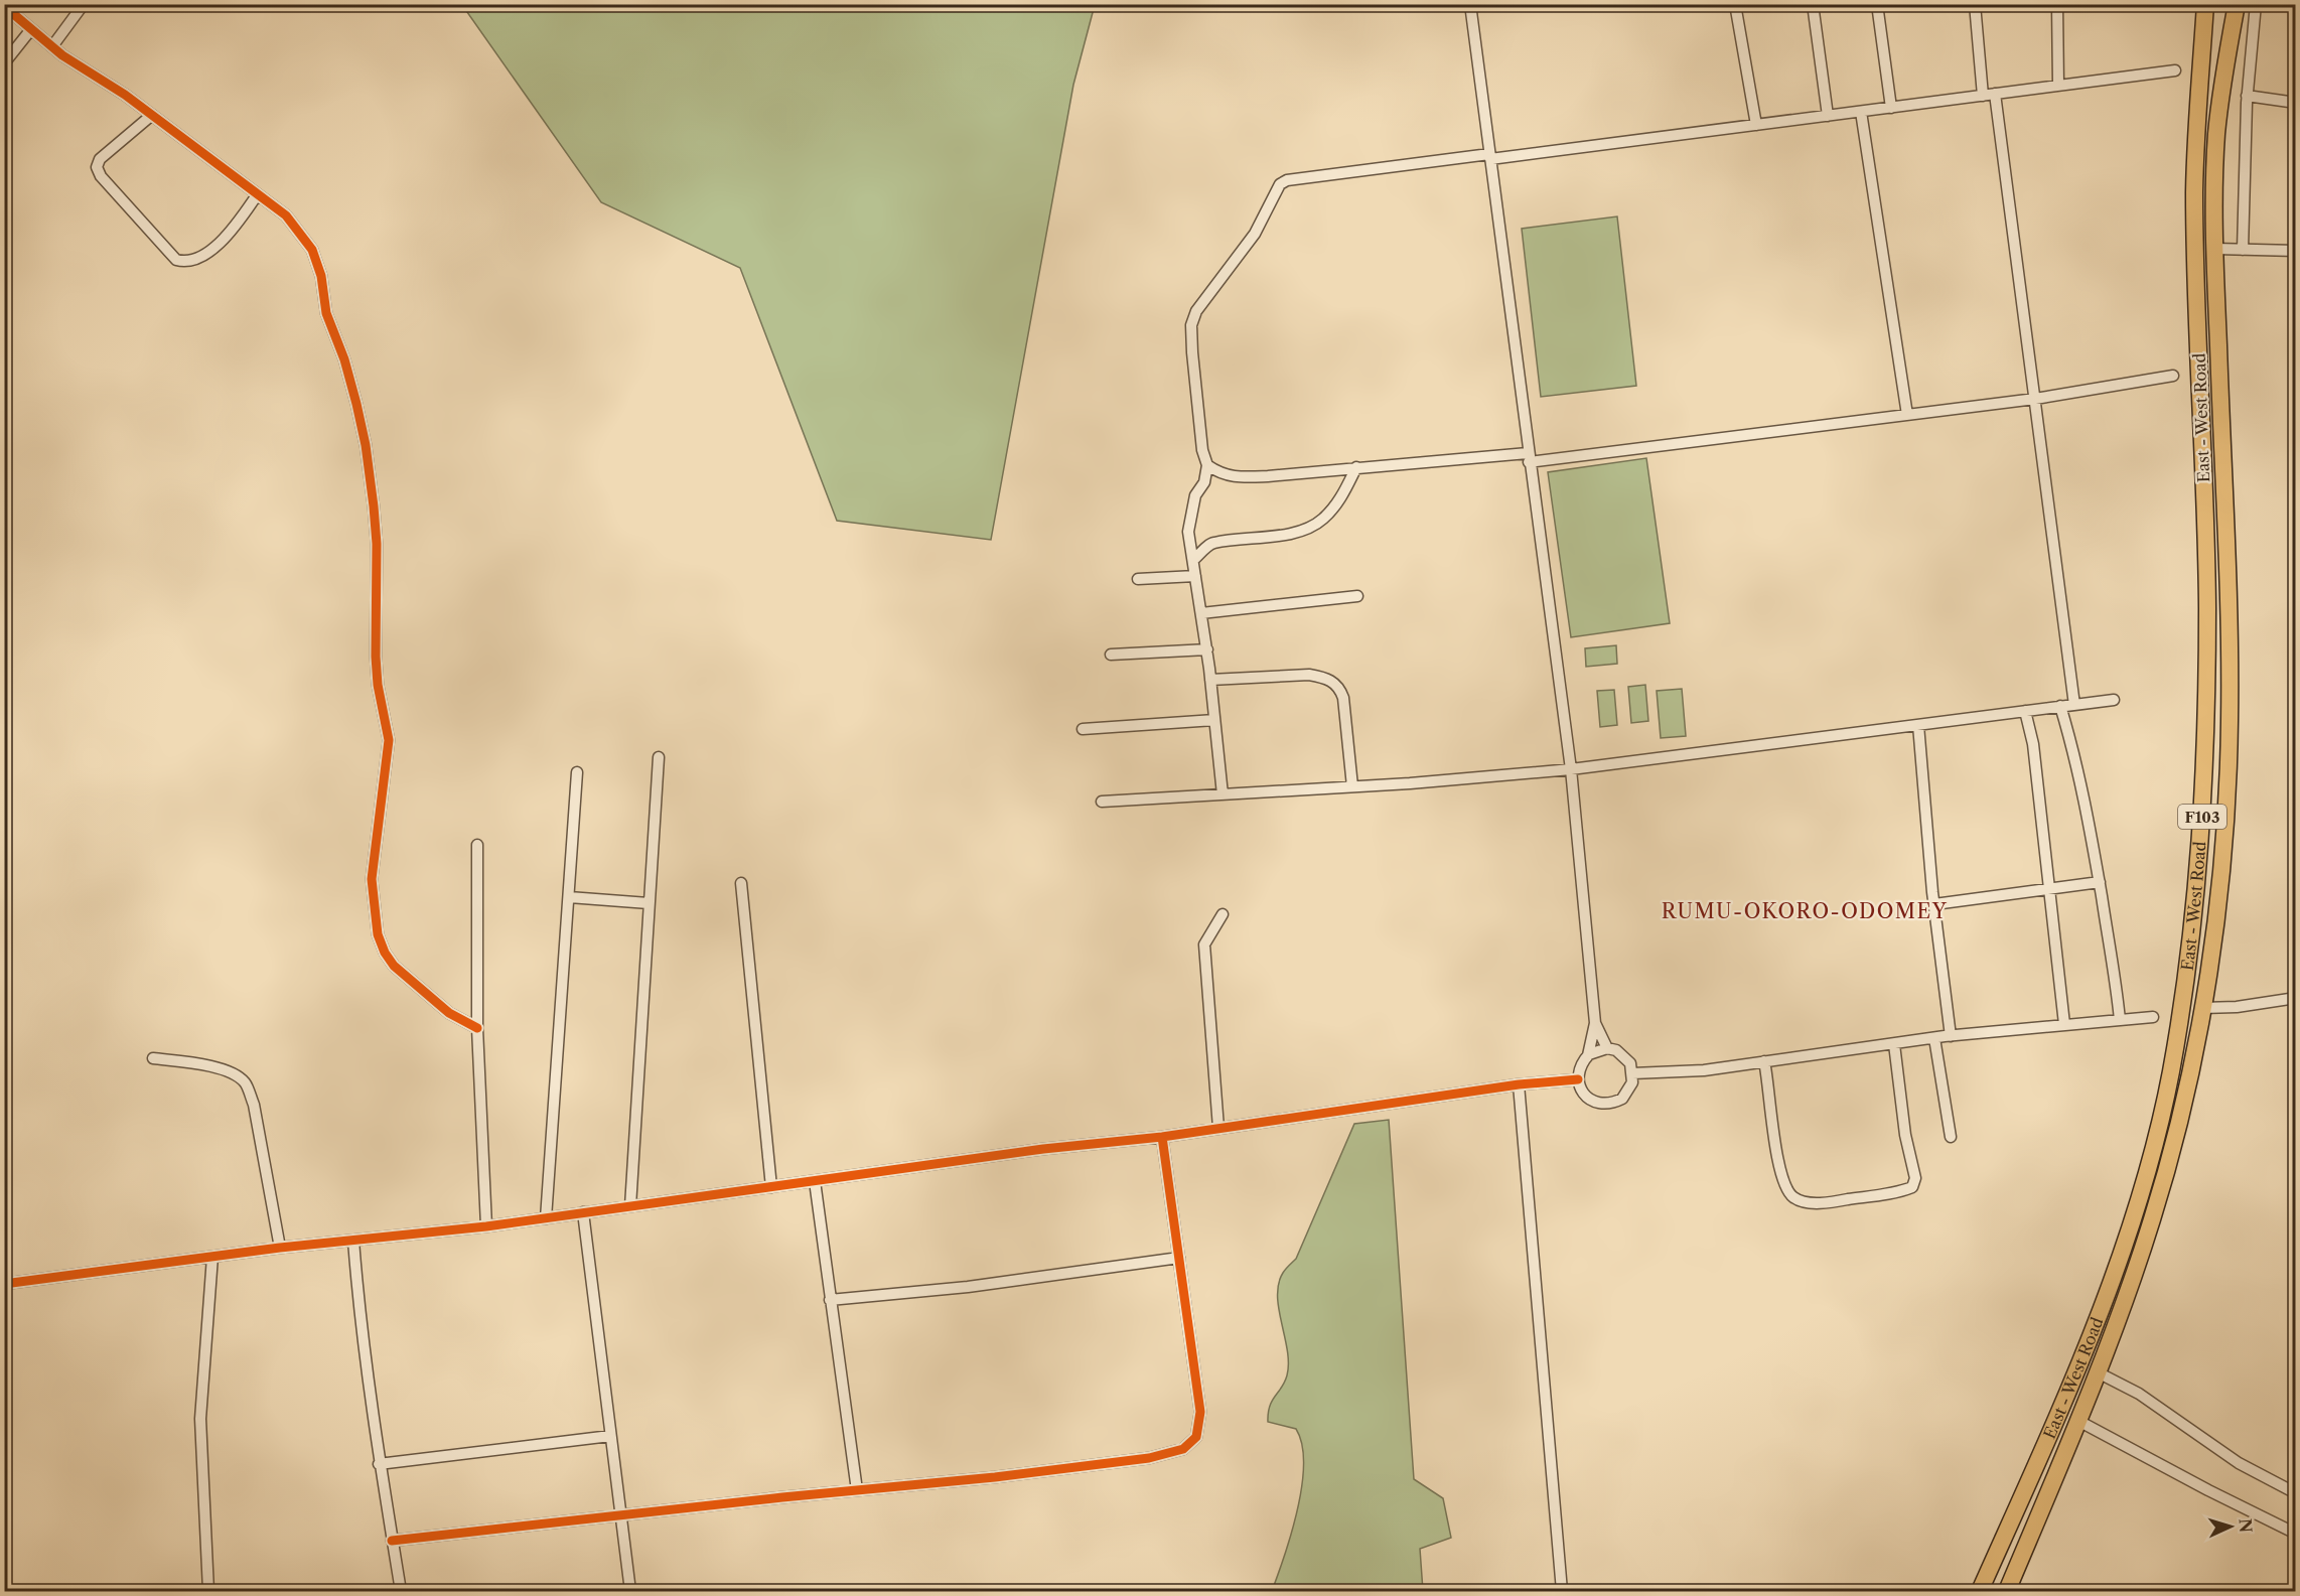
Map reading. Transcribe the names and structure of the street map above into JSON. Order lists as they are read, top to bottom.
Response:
{
  "streets": {
    "main road": ["East - West Road", "F103"]
  },
  "districts": ["RUMU-OKORO-ODOMEY"],
  "north": "right"
}
